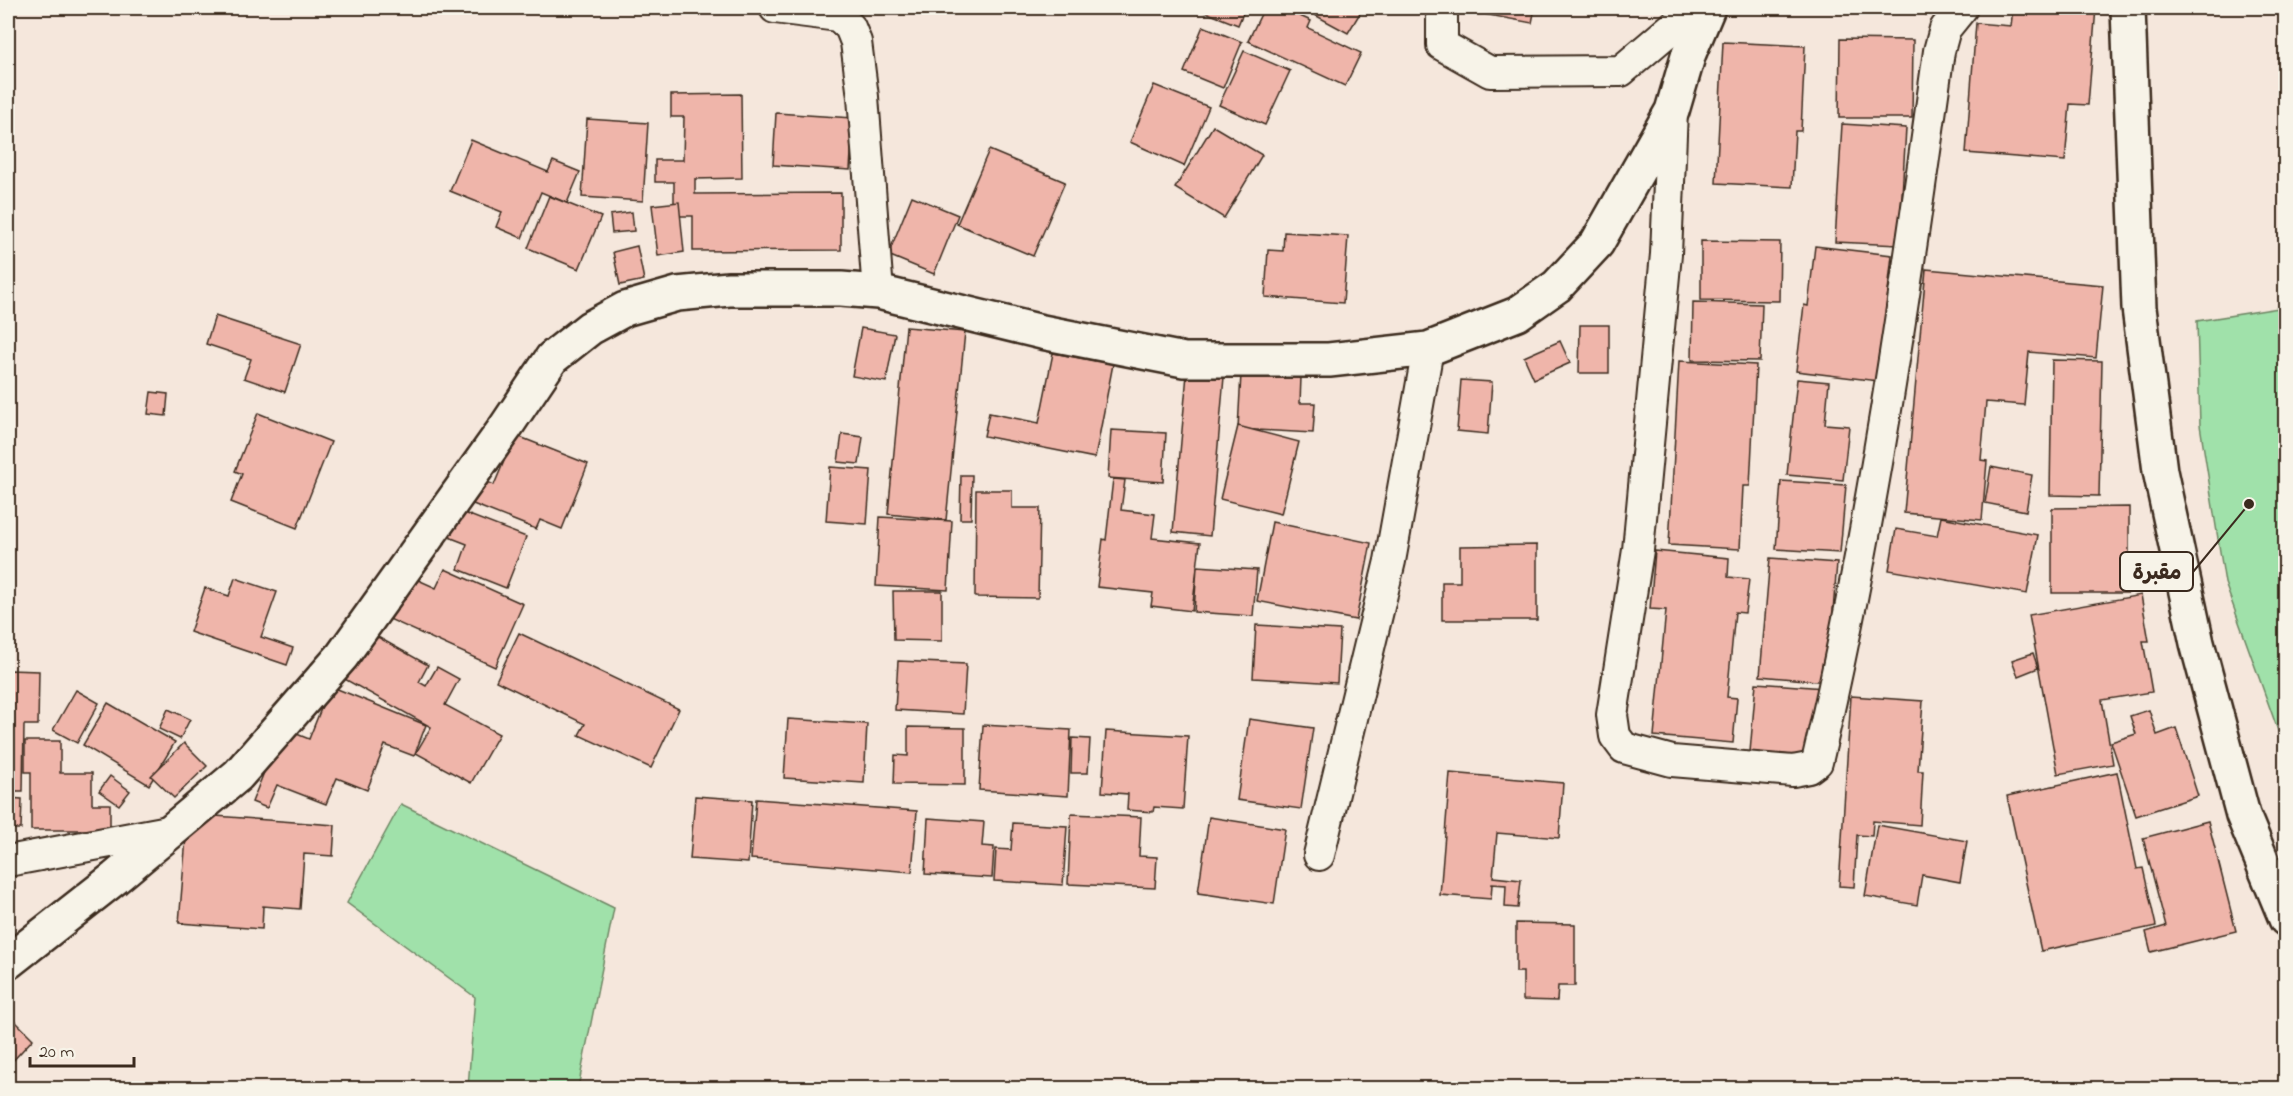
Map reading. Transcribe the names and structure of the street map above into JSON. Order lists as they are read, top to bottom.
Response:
{
  "places": ["مقبرة"],
  "scale_bar": "20 m"
}
